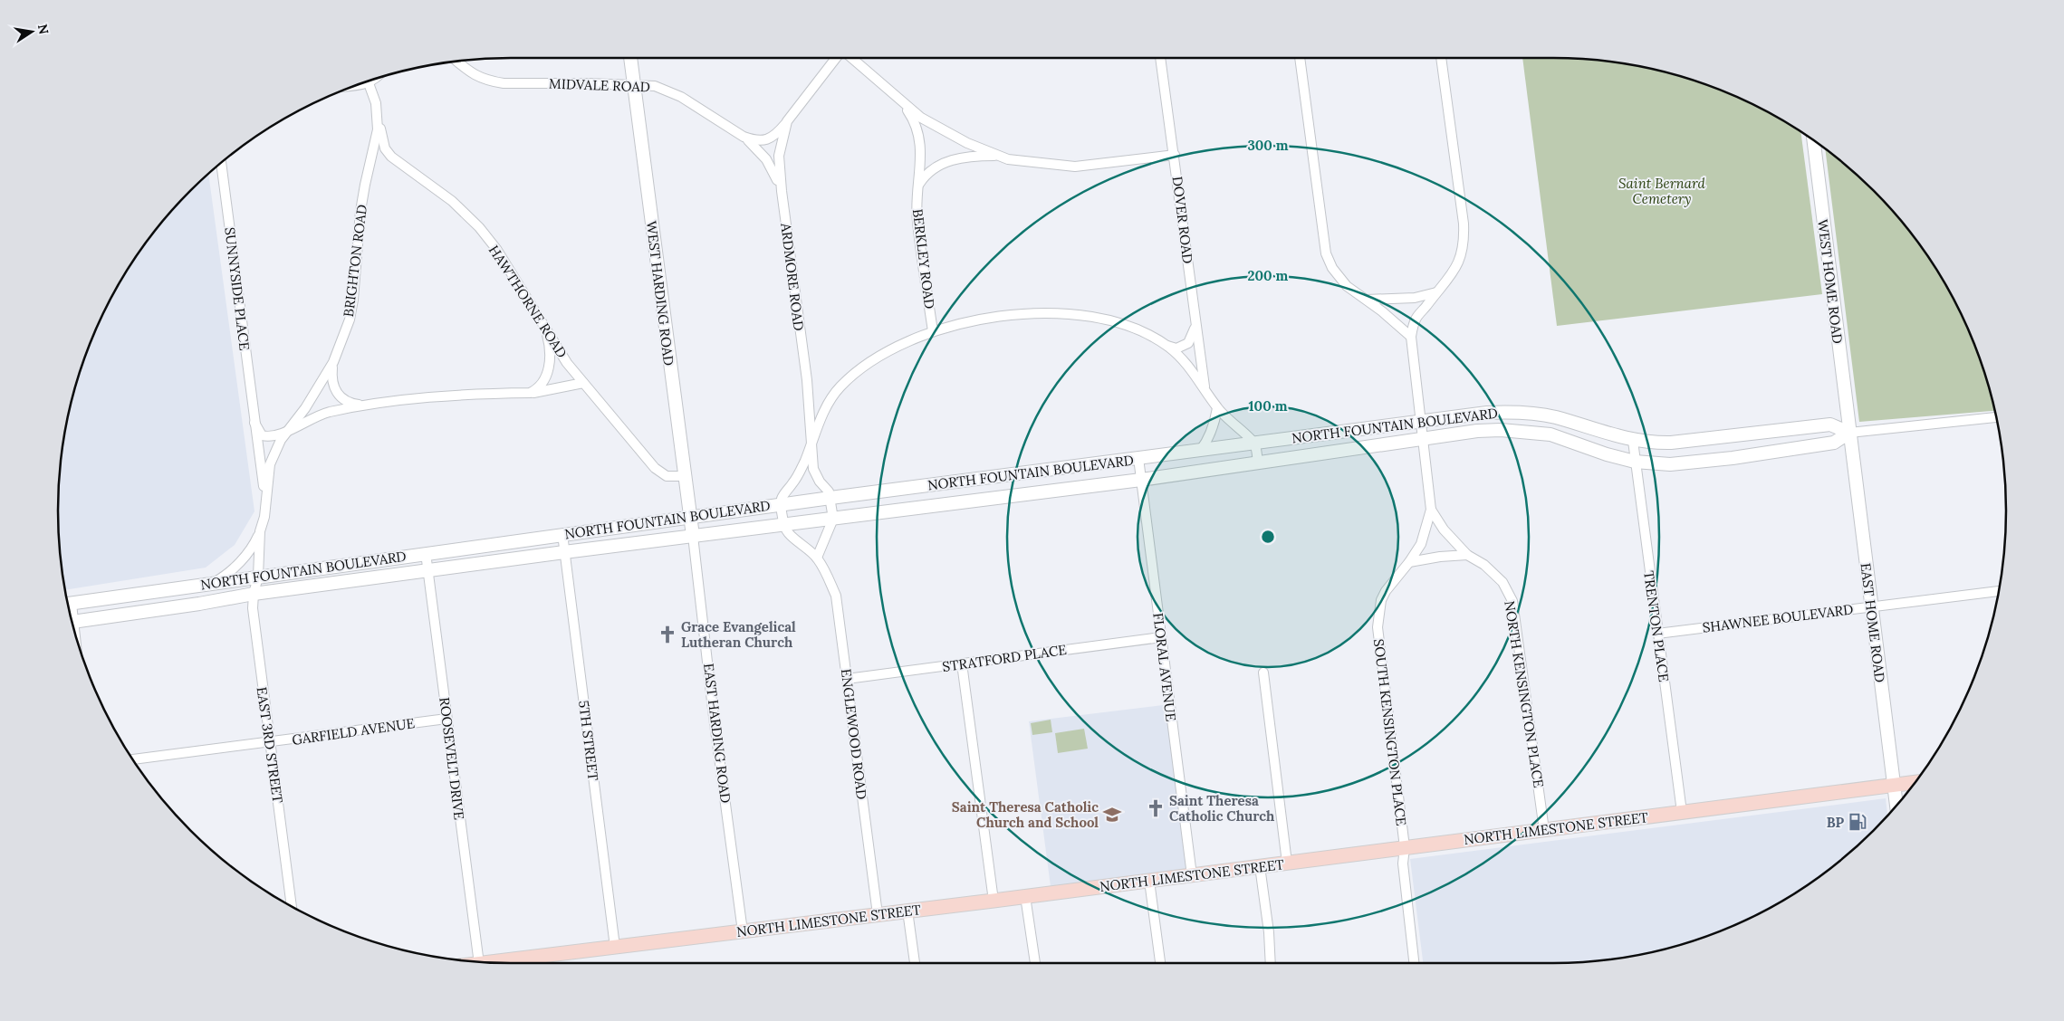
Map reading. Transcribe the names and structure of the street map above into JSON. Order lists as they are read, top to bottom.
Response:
{
  "streets": {
    "main road": ["NORTH LIMESTONE STREET"],
    "street": [
      "MIDVALE ROAD",
      "DOVER ROAD",
      "BERKLEY ROAD",
      "BRIGHTON ROAD",
      "ARDMORE ROAD",
      "WEST HOME ROAD",
      "SUNNYSIDE PLACE",
      "WEST HARDING ROAD",
      "HAWTHORNE ROAD",
      "NORTH FOUNTAIN BOULEVARD",
      "SHAWNEE BOULEVARD",
      "EAST HOME ROAD",
      "TRENTON PLACE",
      "STRATFORD PLACE",
      "FLORAL AVENUE",
      "NORTH KENSINGTON PLACE",
      "GARFIELD AVENUE",
      "SOUTH KENSINGTON PLACE",
      "EAST HARDING ROAD",
      "ENGLEWOOD ROAD",
      "5TH STREET",
      "EAST 3RD STREET",
      "ROOSEVELT DRIVE"
    ]
  },
  "crossings": [
    ["MIDVALE ROAD", "ARDMORE ROAD"],
    ["MIDVALE ROAD", "WEST HARDING ROAD"],
    ["BRIGHTON ROAD", "SUNNYSIDE PLACE"],
    ["BRIGHTON ROAD", "HAWTHORNE ROAD"],
    ["BRIGHTON ROAD", "NORTH FOUNTAIN BOULEVARD"],
    ["BRIGHTON ROAD", "EAST 3RD STREET"],
    ["ARDMORE ROAD", "NORTH FOUNTAIN BOULEVARD"],
    ["WEST HOME ROAD", "NORTH FOUNTAIN BOULEVARD"],
    ["WEST HOME ROAD", "EAST HOME ROAD"],
    ["WEST HARDING ROAD", "HAWTHORNE ROAD"],
    ["WEST HARDING ROAD", "NORTH FOUNTAIN BOULEVARD"],
    ["WEST HARDING ROAD", "EAST HARDING ROAD"],
    ["NORTH FOUNTAIN BOULEVARD", "EAST HOME ROAD"],
    ["NORTH FOUNTAIN BOULEVARD", "TRENTON PLACE"],
    ["NORTH FOUNTAIN BOULEVARD", "FLORAL AVENUE"],
    ["NORTH FOUNTAIN BOULEVARD", "EAST HARDING ROAD"],
    ["NORTH FOUNTAIN BOULEVARD", "ENGLEWOOD ROAD"],
    ["NORTH FOUNTAIN BOULEVARD", "5TH STREET"],
    ["NORTH FOUNTAIN BOULEVARD", "EAST 3RD STREET"],
    ["NORTH FOUNTAIN BOULEVARD", "ROOSEVELT DRIVE"],
    ["SHAWNEE BOULEVARD", "EAST HOME ROAD"],
    ["SHAWNEE BOULEVARD", "TRENTON PLACE"],
    ["EAST HOME ROAD", "NORTH LIMESTONE STREET"],
    ["TRENTON PLACE", "NORTH LIMESTONE STREET"],
    ["STRATFORD PLACE", "FLORAL AVENUE"],
    ["STRATFORD PLACE", "ENGLEWOOD ROAD"],
    ["FLORAL AVENUE", "NORTH LIMESTONE STREET"],
    ["NORTH KENSINGTON PLACE", "SOUTH KENSINGTON PLACE"],
    ["NORTH KENSINGTON PLACE", "NORTH LIMESTONE STREET"],
    ["GARFIELD AVENUE", "EAST 3RD STREET"],
    ["GARFIELD AVENUE", "ROOSEVELT DRIVE"],
    ["SOUTH KENSINGTON PLACE", "NORTH LIMESTONE STREET"],
    ["EAST HARDING ROAD", "NORTH LIMESTONE STREET"],
    ["ENGLEWOOD ROAD", "NORTH LIMESTONE STREET"],
    ["5TH STREET", "NORTH LIMESTONE STREET"]
  ],
  "parks": ["Saint Bernard Cemetery"],
  "places": {
    "church": ["Grace Evangelical Lutheran Church", "Saint Theresa Catholic Church"],
    "school or university": ["Saint Theresa Catholic Church and School"],
    "fuel station": ["BP"]
  },
  "north": "right",
  "rings": ["300 m", "200 m", "100 m"]
}
